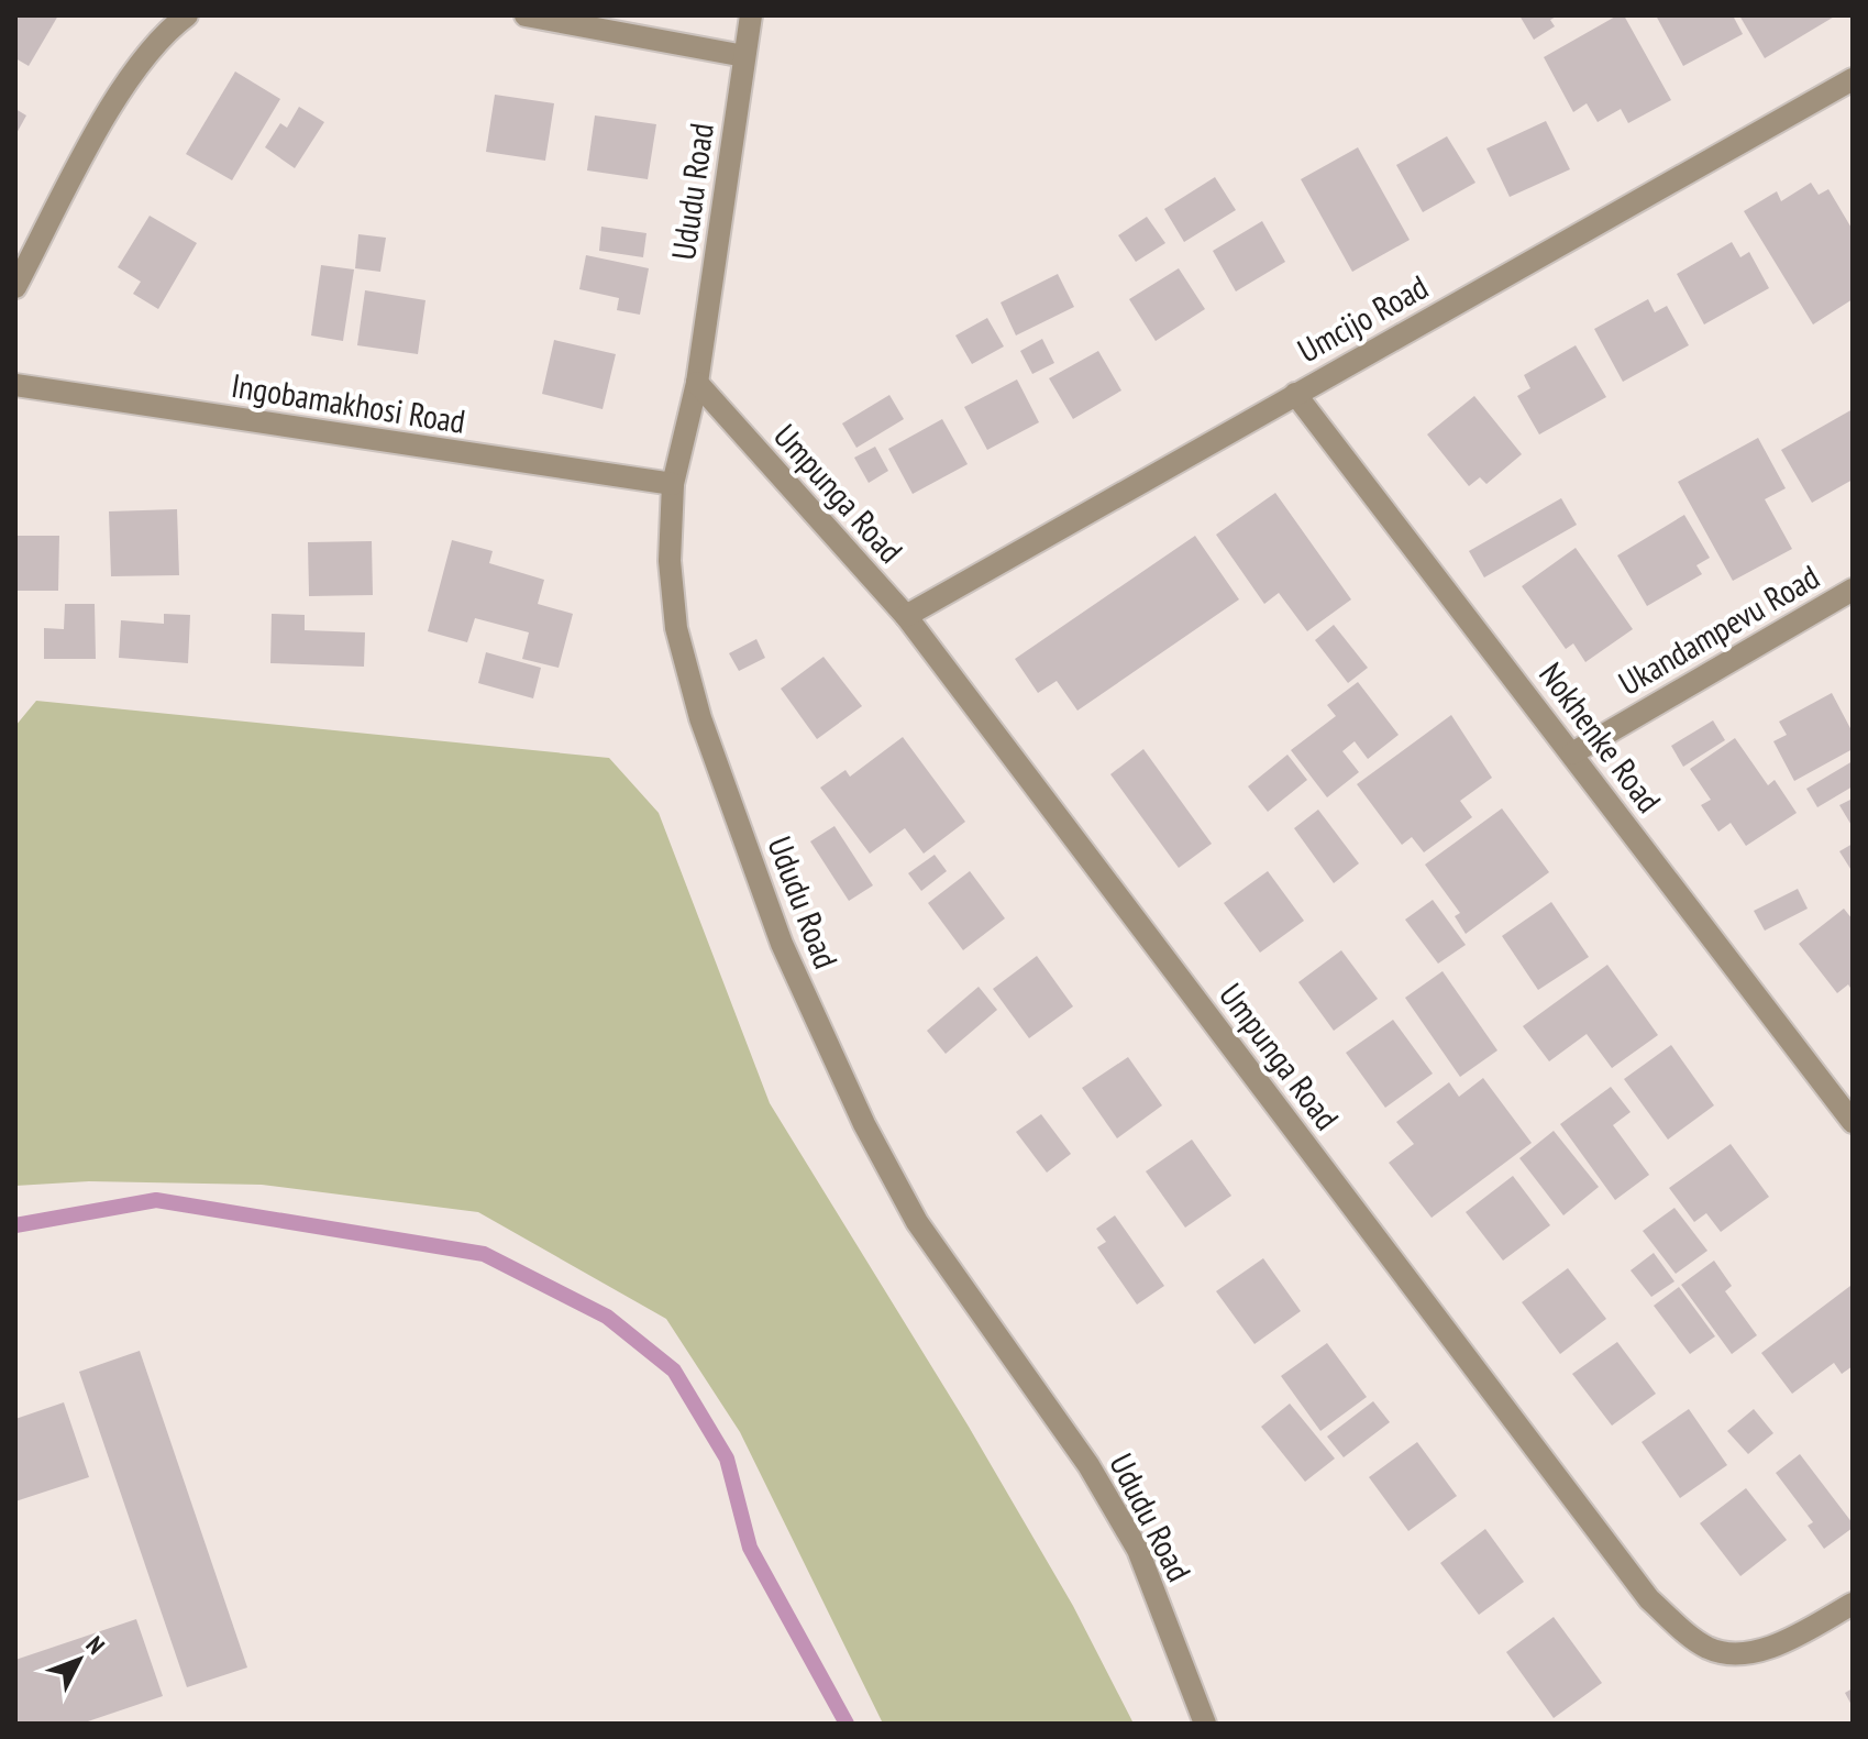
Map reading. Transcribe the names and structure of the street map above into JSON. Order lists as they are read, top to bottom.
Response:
{
  "streets": {
    "street": [
      "Ududu Road",
      "Umcijo Road",
      "Ingobamakhosi Road",
      "Umpunga Road",
      "Ukandampevu Road",
      "Nokhenke Road"
    ]
  },
  "crossings": [
    ["Ududu Road", "Ingobamakhosi Road"],
    ["Ududu Road", "Umpunga Road"],
    ["Umcijo Road", "Umpunga Road"],
    ["Umcijo Road", "Nokhenke Road"],
    ["Ukandampevu Road", "Nokhenke Road"]
  ],
  "north": "top right"
}
